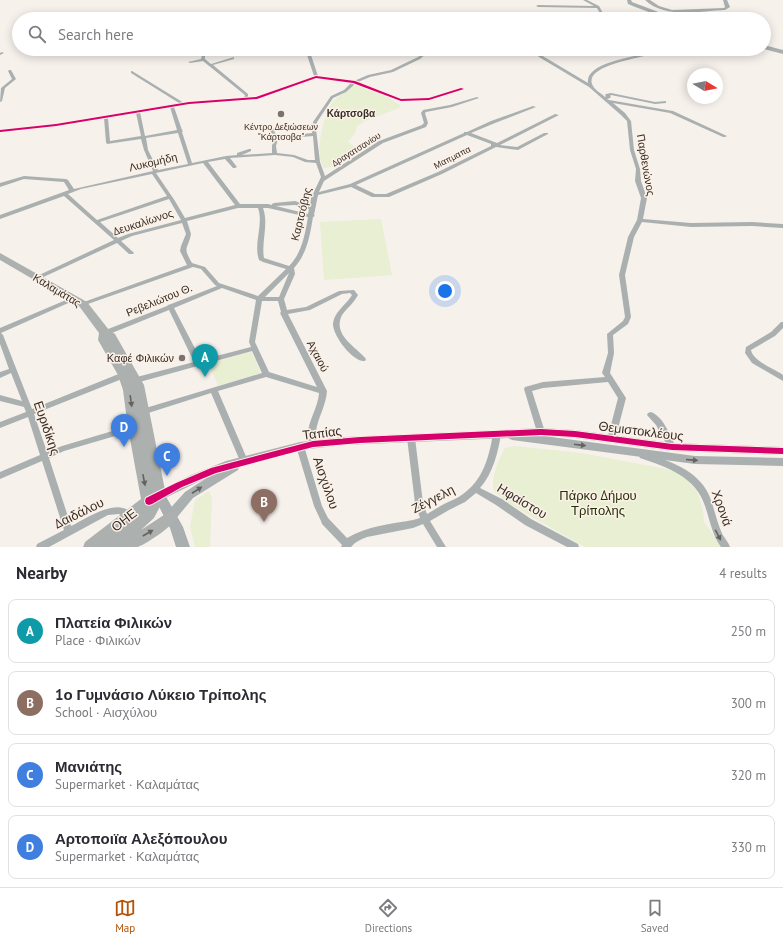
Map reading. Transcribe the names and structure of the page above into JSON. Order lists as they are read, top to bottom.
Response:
{
  "streets": {
    "main road": ["Καλαμάτας", "ΟΗΕ"],
    "street": [
      "Δραγατσανίου",
      "Μαπμαπα",
      "Λυκομήδη",
      "Παρθενώνος",
      "Καρτσόβης",
      "Δευκαλίωνος",
      "Ρεβελιώτου Θ.",
      "Αχαιού",
      "Ευριδίκης",
      "Θεμιστοκλέους",
      "Ταπίας",
      "Αισχύλου",
      "Ζέγγελη",
      "Ηφαίστου",
      "Χρονά",
      "Δαιδάλου"
    ]
  },
  "crossings": [
    ["Δραγατσανίου", "Καρτσόβης"],
    ["Δευκαλίωνος", "Καλαμάτας"],
    ["Καλαμάτας", "Ρεβελιώτου Θ."],
    ["Καλαμάτας", "Ταπίας"],
    ["Καλαμάτας", "ΟΗΕ"],
    ["Ευριδίκης", "Δαιδάλου"],
    ["Θεμιστοκλέους", "Ταπίας"],
    ["Θεμιστοκλέους", "Ζέγγελη"],
    ["Θεμιστοκλέους", "Χρονά"],
    ["Ταπίας", "Αισχύλου"],
    ["Ταπίας", "Ζέγγελη"],
    ["Ταπίας", "ΟΗΕ"],
    ["Αισχύλου", "Ζέγγελη"],
    ["Ζέγγελη", "Ηφαίστου"],
    ["Δαιδάλου", "ΟΗΕ"]
  ],
  "one_way": ["Χρονά"],
  "districts": ["Κάρτσοβα"],
  "parks": ["Πάρκο Δήμου Τρίπολης"],
  "places": ["Κέντρο Δεξιώσεων \"Κάρτσοβα\"", "Καφέ Φιλικών"],
  "north": "right",
  "page": {
    "search": "Search here",
    "pins": [
      "A",
      "D",
      "C",
      "B"
    ],
    "heading": ["Nearby", "4 results"],
    "list": [
      {
        "mark": "A",
        "name": "Πλατεία Φιλικών",
        "note": "Place · Φιλικών",
        "value": "250 m"
      },
      {
        "mark": "B",
        "name": "1ο Γυμνάσιο Λύκειο Τρίπολης",
        "note": "School · Αισχύλου",
        "value": "300 m"
      },
      {
        "mark": "C",
        "name": "Μανιάτης",
        "note": "Supermarket · Καλαμάτας",
        "value": "320 m"
      },
      {
        "mark": "D",
        "name": "Αρτοποιϊα Αλεξόπουλου",
        "note": "Supermarket · Καλαμάτας",
        "value": "330 m"
      }
    ],
    "nav": ["Map", "Directions", "Saved"]
  }
}
